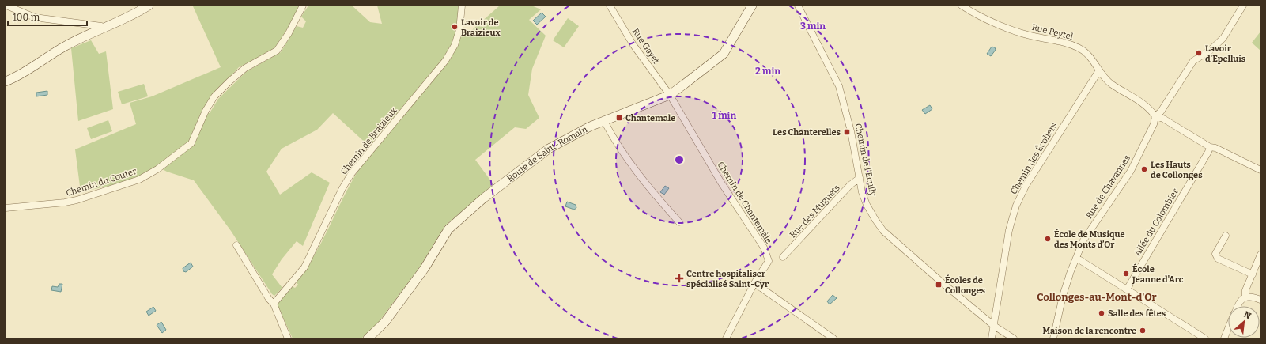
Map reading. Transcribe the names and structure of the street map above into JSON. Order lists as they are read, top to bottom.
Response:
{
  "streets": {
    "main road": ["Route de Saint-Romain"],
    "street": [
      "Rue Peytel",
      "Rue Gayet",
      "Chemin de Braizieux",
      "Chemin des Écoliers",
      "Chemin de l'Ecully",
      "Chemin du Couter",
      "Rue de Chavannes",
      "Chemin de Chantemâle",
      "Rue des Muguets",
      "Allée du Colombier"
    ]
  },
  "crossings": [
    ["Rue Peytel", "Chemin des Écoliers"],
    ["Rue Peytel", "Rue de Chavannes"],
    ["Rue Gayet", "Route de Saint-Romain"],
    ["Rue Gayet", "Chemin de Chantemâle"],
    ["Route de Saint-Romain", "Chemin de Chantemâle"],
    ["Chemin des Écoliers", "Chemin de l'Ecully"],
    ["Chemin de l'Ecully", "Rue des Muguets"]
  ],
  "districts": ["Collonges-au-Mont-d'Or"],
  "places": {
    "other": [
      "Lavoir de Braizieux",
      "Lavoir d'Epelluis",
      "Les Hauts de Collonges",
      "École de Musique des Monts d’Or",
      "École Jeanne d'Arc",
      "Salle des fêtes",
      "Maison de la rencontre"
    ],
    "transit": ["Chantemale", "Les Chanterelles", "Écoles de Collonges"],
    "health": ["Centre hospitaliser spécialisé Saint-Cyr"]
  },
  "scale_bar": "100 m",
  "north": "top right",
  "rings": ["3 min", "2 min", "1 min"]
}
